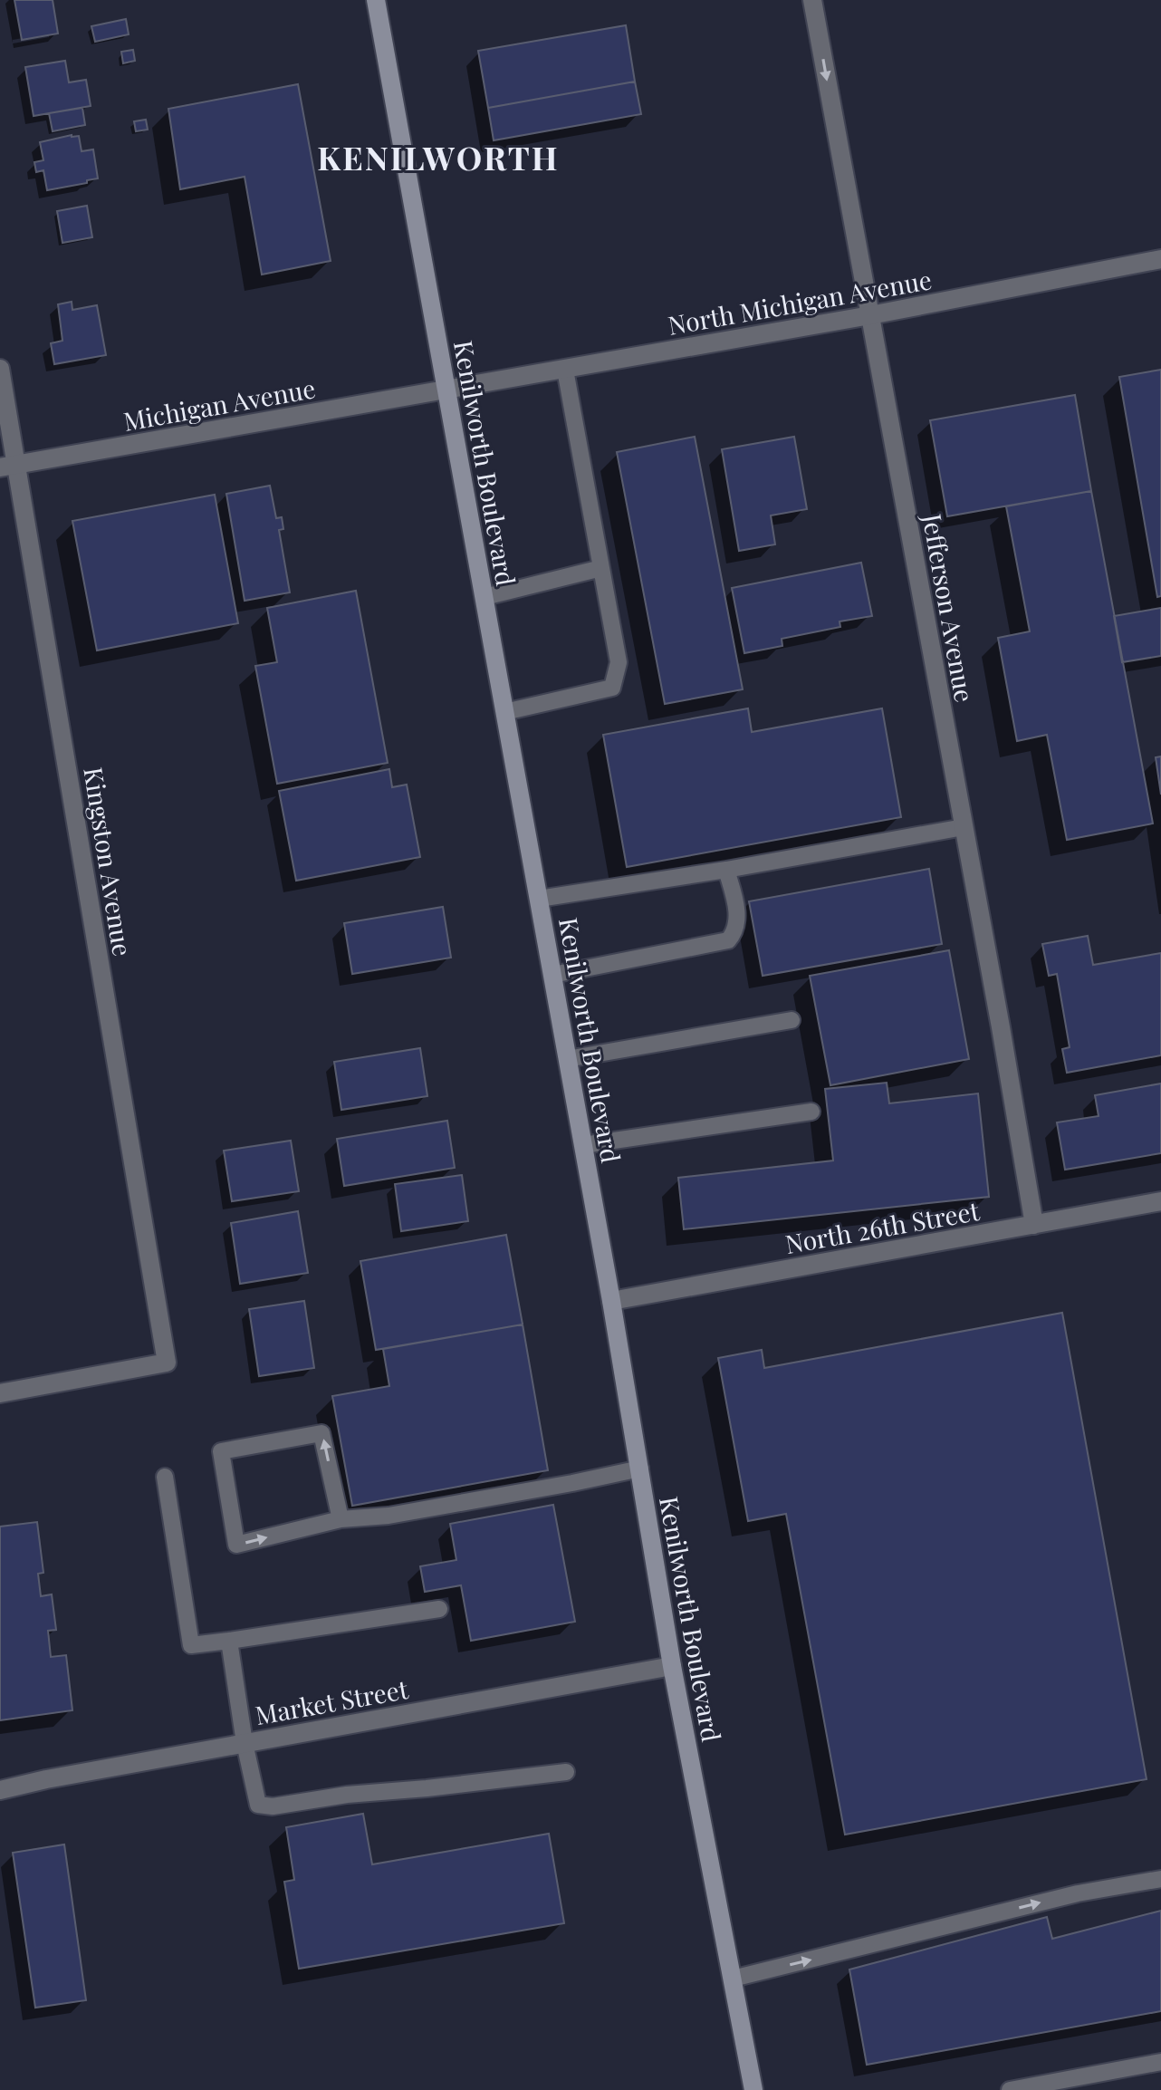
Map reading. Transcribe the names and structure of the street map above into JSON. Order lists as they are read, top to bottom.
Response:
{
  "streets": {
    "main road": ["Kenilworth Boulevard"],
    "street": [
      "North Michigan Avenue",
      "Michigan Avenue",
      "Jefferson Avenue",
      "Kingston Avenue",
      "North 26th Street",
      "Market Street"
    ]
  },
  "crossings": [
    ["North Michigan Avenue", "Michigan Avenue"],
    ["North Michigan Avenue", "Kenilworth Boulevard"],
    ["North Michigan Avenue", "Jefferson Avenue"],
    ["Michigan Avenue", "Kenilworth Boulevard"],
    ["Michigan Avenue", "Kingston Avenue"],
    ["Kenilworth Boulevard", "North 26th Street"],
    ["Kenilworth Boulevard", "Market Street"],
    ["Jefferson Avenue", "North 26th Street"]
  ],
  "districts": ["KENILWORTH"]
}
